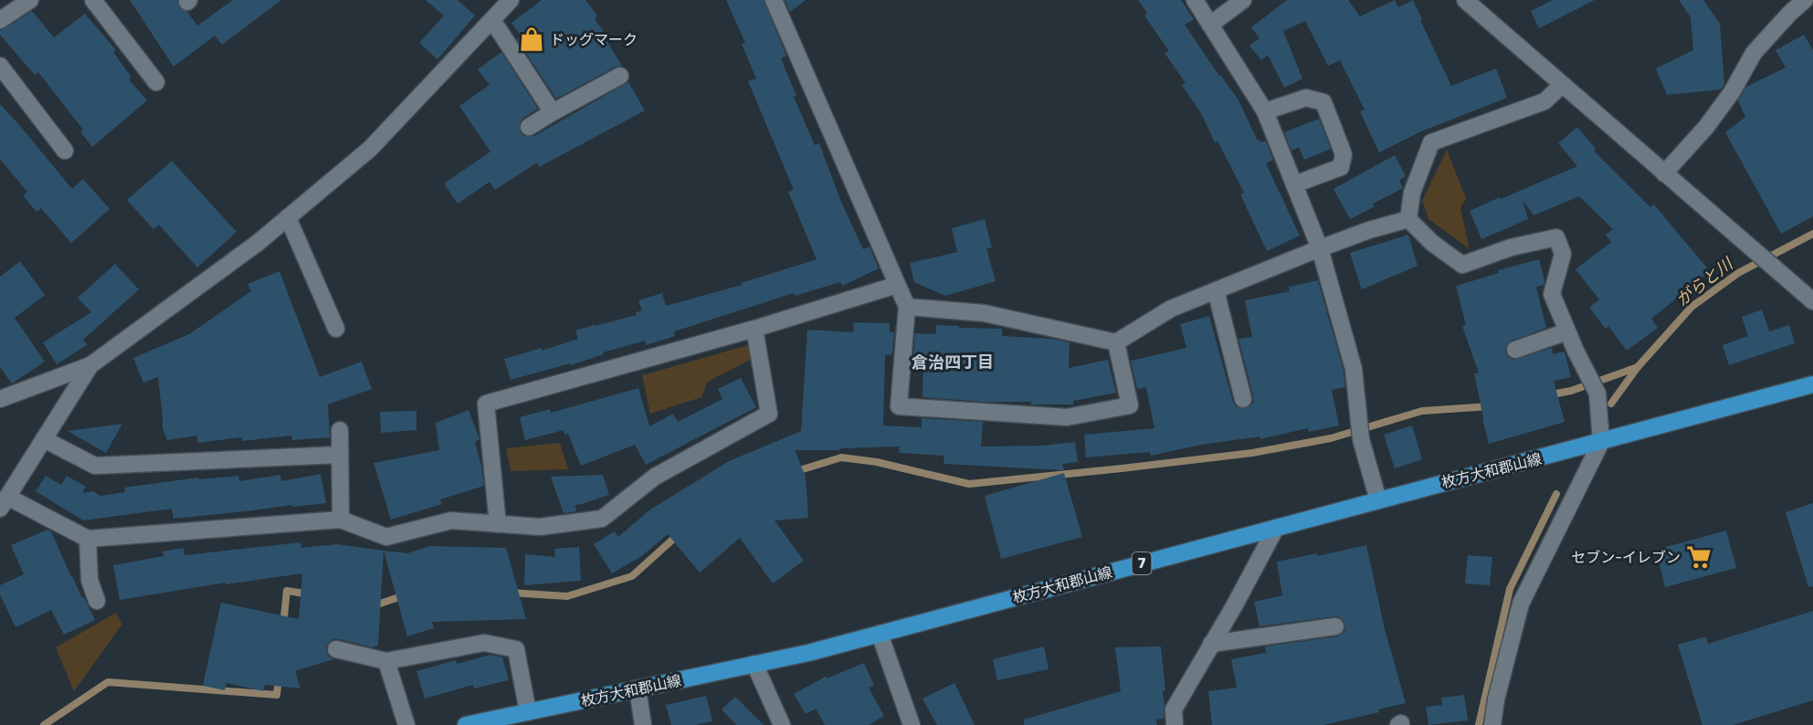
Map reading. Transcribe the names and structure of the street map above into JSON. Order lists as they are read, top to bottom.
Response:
{
  "streets": {
    "main road": ["枚方大和郡山線", "7"]
  },
  "districts": ["倉治四丁目"],
  "water": ["がらと川"],
  "places": {
    "shop": ["ドッグマーク"],
    "supermarket": ["セブン-イレブン"]
  }
}
